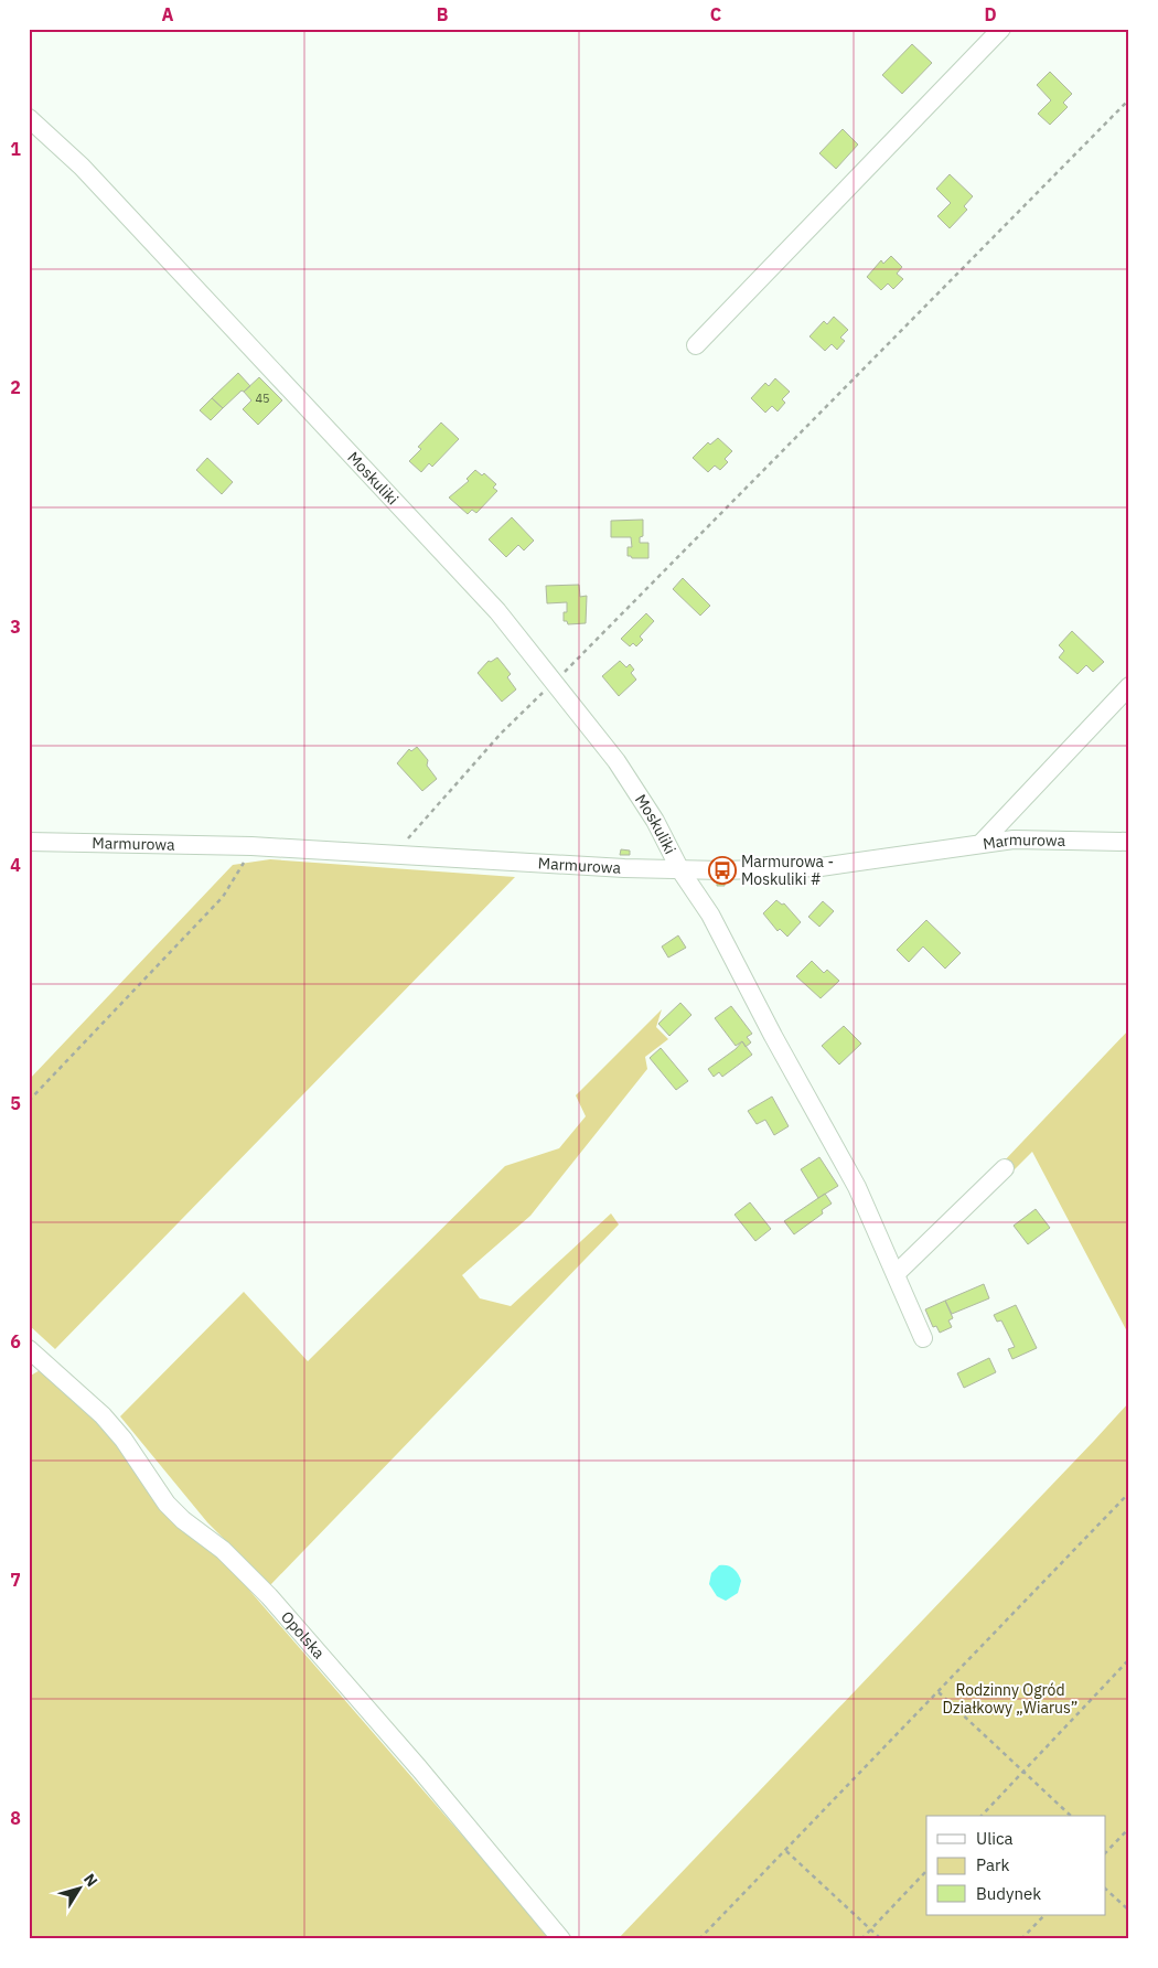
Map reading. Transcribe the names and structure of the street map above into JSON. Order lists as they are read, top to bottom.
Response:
{
  "streets": {
    "street": ["Moskuliki", "Marmurowa", "Opolska"]
  },
  "crossings": [
    ["Moskuliki", "Marmurowa"]
  ],
  "parks": ["Rodzinny Ogród Działkowy „Wiarus”"],
  "places": {
    "bus stop": ["Marmurowa - Moskuliki #"]
  },
  "house_numbers": ["45"],
  "legend": ["Ulica", "Park", "Budynek"],
  "north": "top right",
  "grid": {
    "columns": [
      "A",
      "B",
      "C",
      "D"
    ],
    "rows": [
      "1",
      "2",
      "3",
      "4",
      "5",
      "6",
      "7",
      "8"
    ]
  }
}
